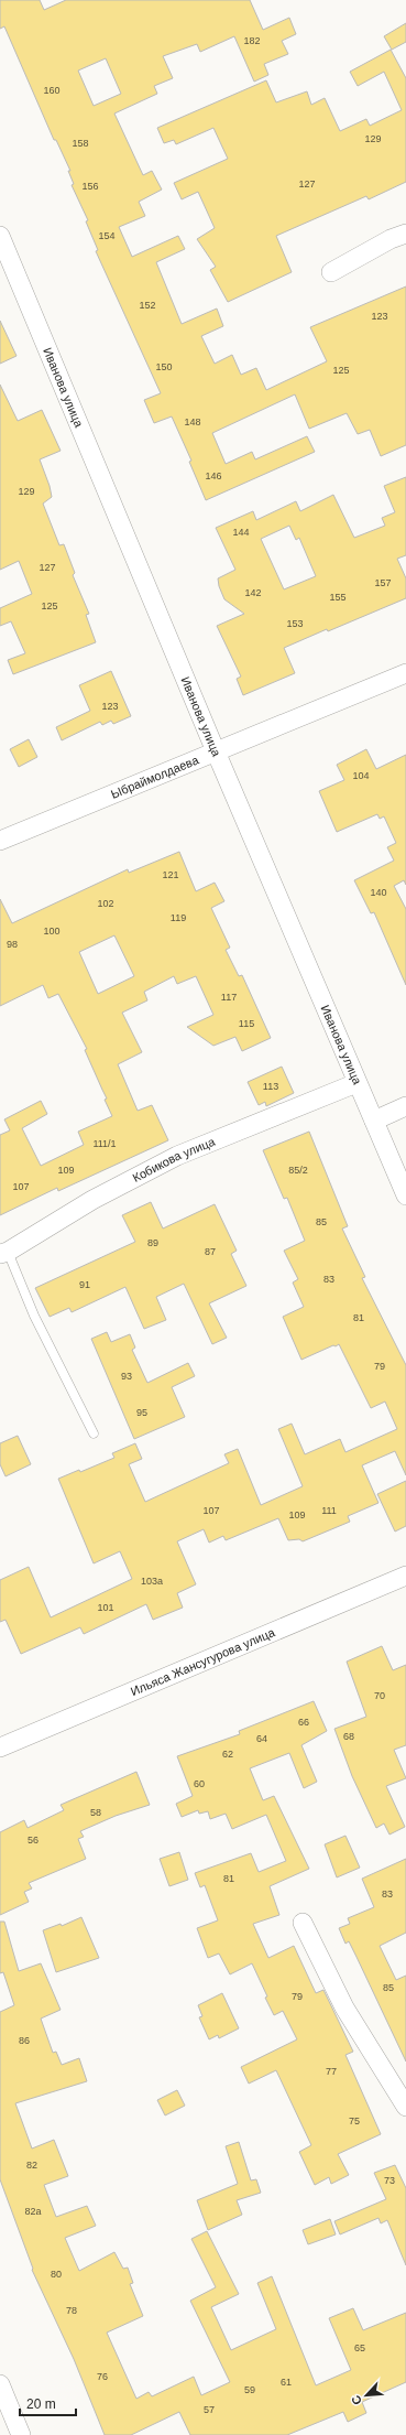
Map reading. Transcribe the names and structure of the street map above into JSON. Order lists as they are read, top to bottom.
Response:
{
  "streets": {
    "street": [
      "Иванова улица",
      "Ыбраймолдаева",
      "Кобикова улица",
      "Ильяса Жансугурова улица"
    ]
  },
  "crossings": [
    ["Иванова улица", "Ыбраймолдаева"],
    ["Иванова улица", "Кобикова улица"]
  ],
  "house_numbers": [
    "182",
    "160",
    "129",
    "158",
    "127",
    "156",
    "154",
    "152",
    "123",
    "150",
    "125",
    "148",
    "146",
    "129",
    "144",
    "127",
    "157",
    "142",
    "155",
    "125",
    "153",
    "123",
    "104",
    "121",
    "140",
    "102",
    "119",
    "100",
    "98",
    "117",
    "115",
    "113",
    "111/1",
    "109",
    "85/2",
    "107",
    "85",
    "89",
    "87",
    "83",
    "91",
    "81",
    "79",
    "93",
    "95",
    "107",
    "111",
    "109",
    "103а",
    "101",
    "70",
    "66",
    "68",
    "64",
    "62",
    "60",
    "58",
    "56",
    "81",
    "83",
    "85",
    "79",
    "86",
    "77",
    "75",
    "82",
    "73",
    "82а",
    "80",
    "78",
    "65",
    "76",
    "61",
    "59",
    "57"
  ],
  "scale_bar": "20 m",
  "north": "bottom left"
}
